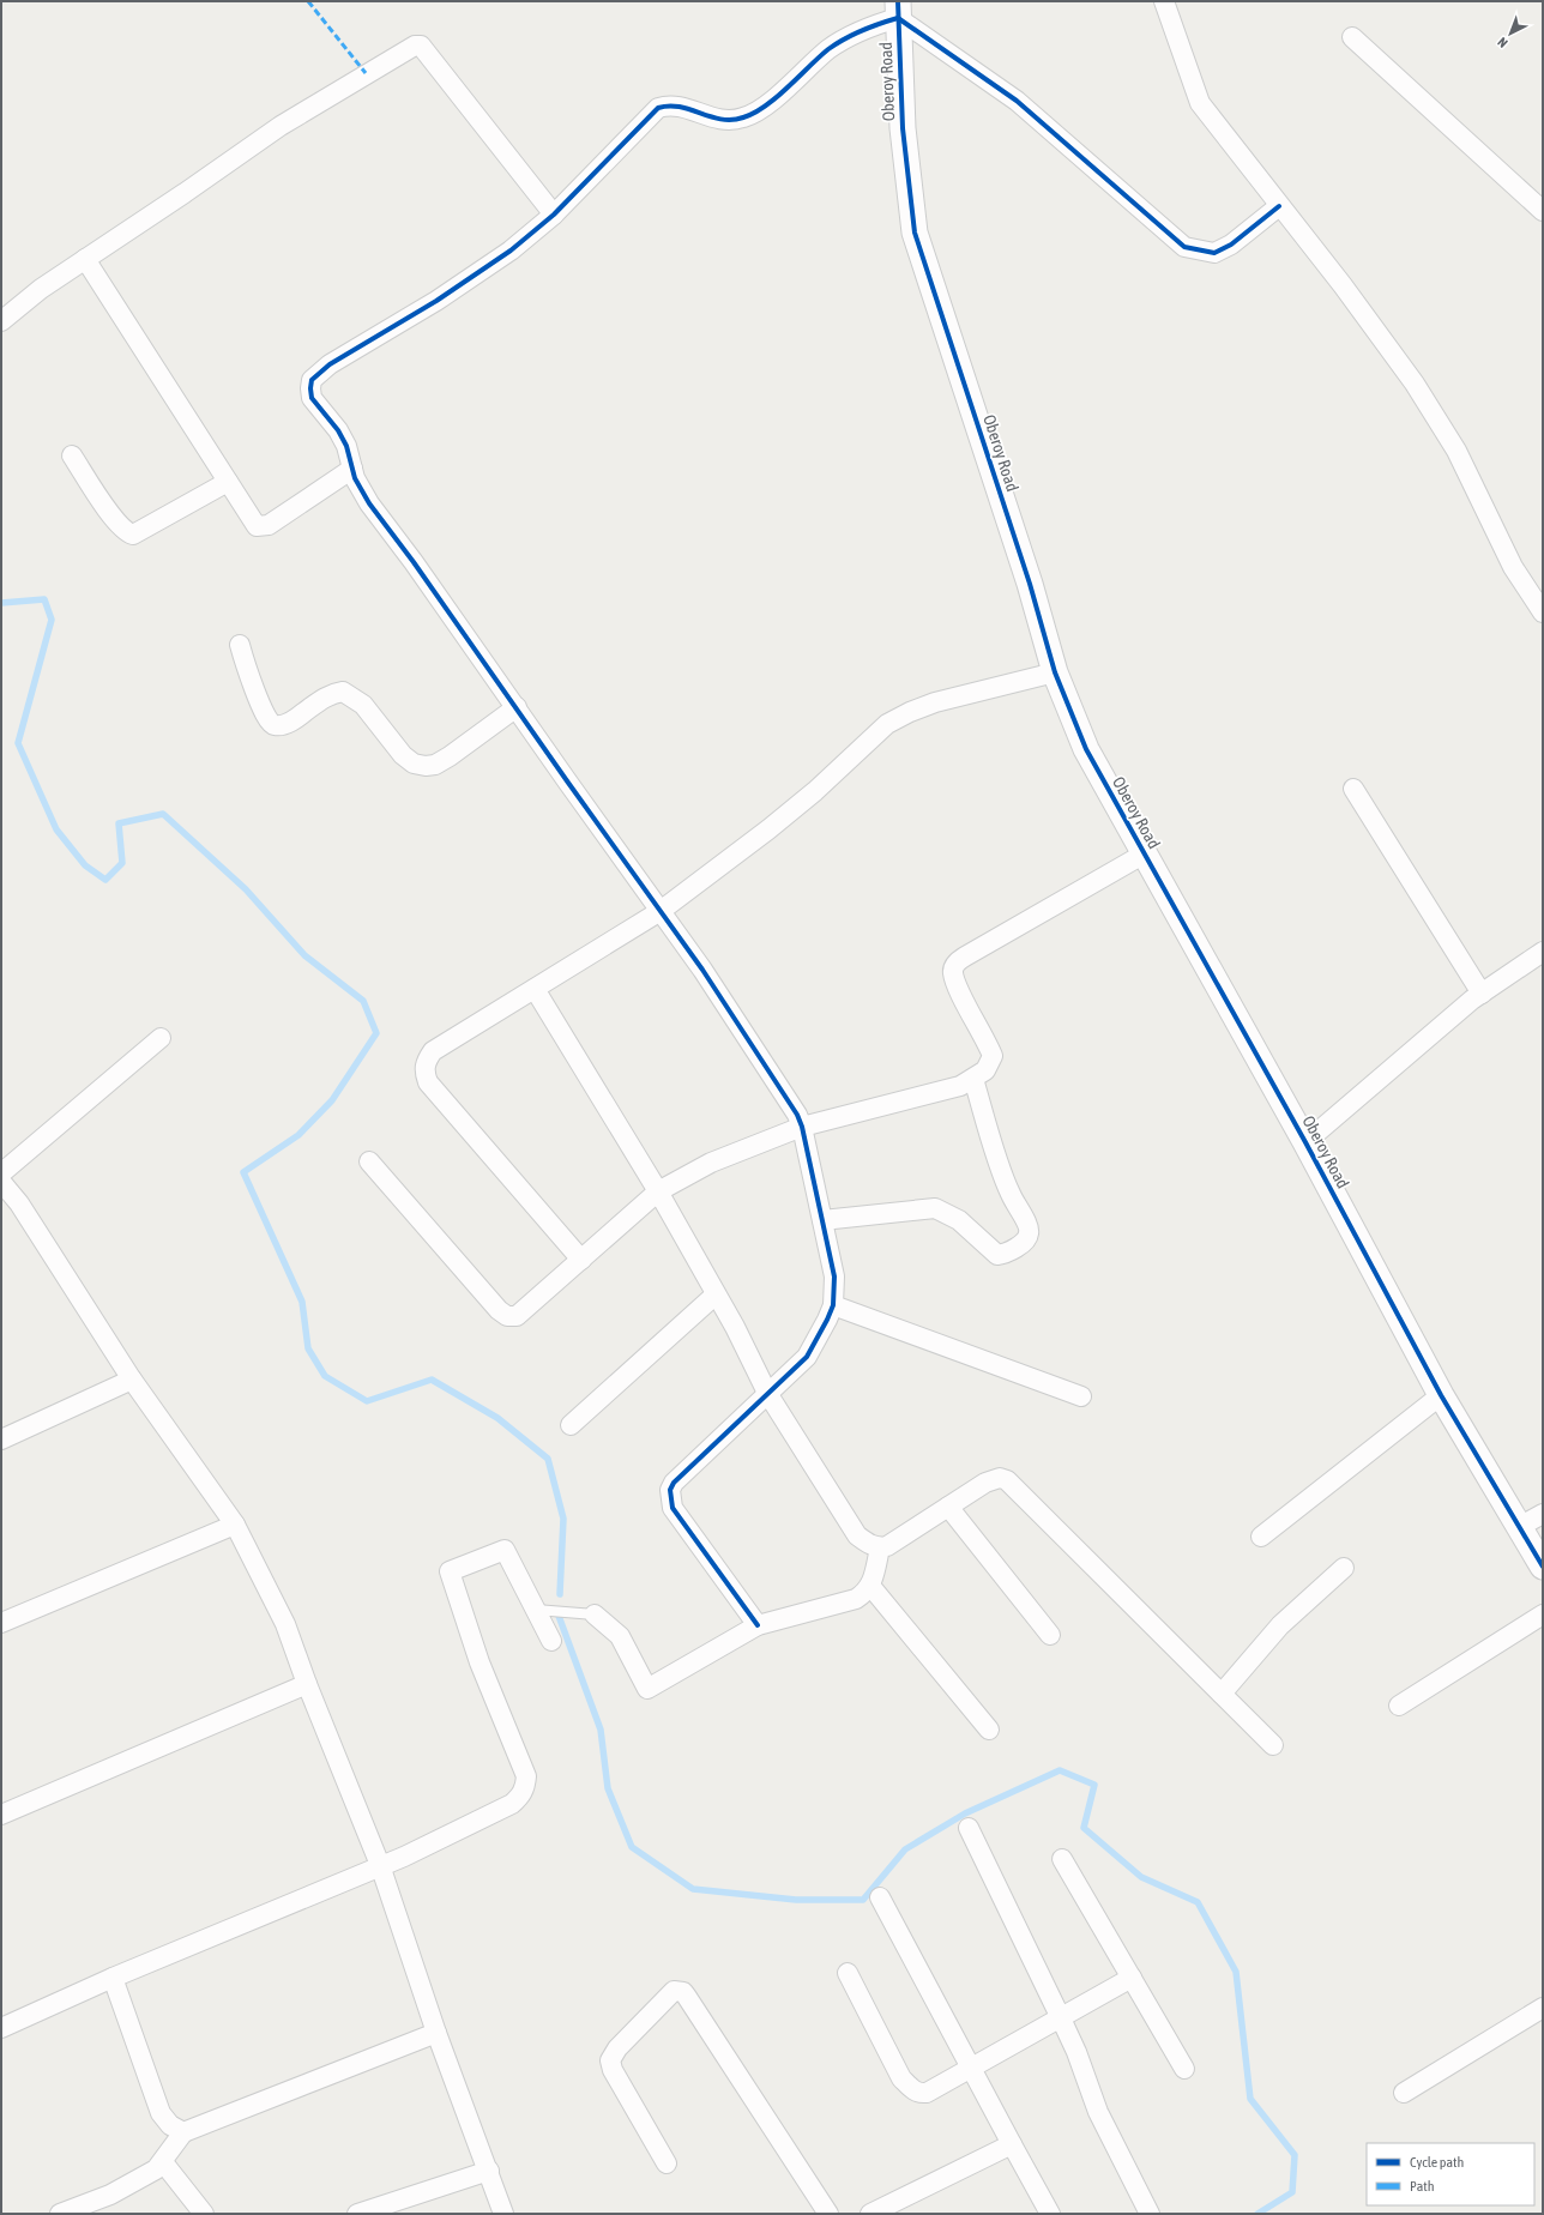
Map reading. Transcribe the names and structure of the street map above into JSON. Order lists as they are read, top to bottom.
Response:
{
  "streets": {
    "street": ["Oberoy Road"]
  },
  "legend": ["Cycle path", "Path"],
  "north": "bottom left"
}
